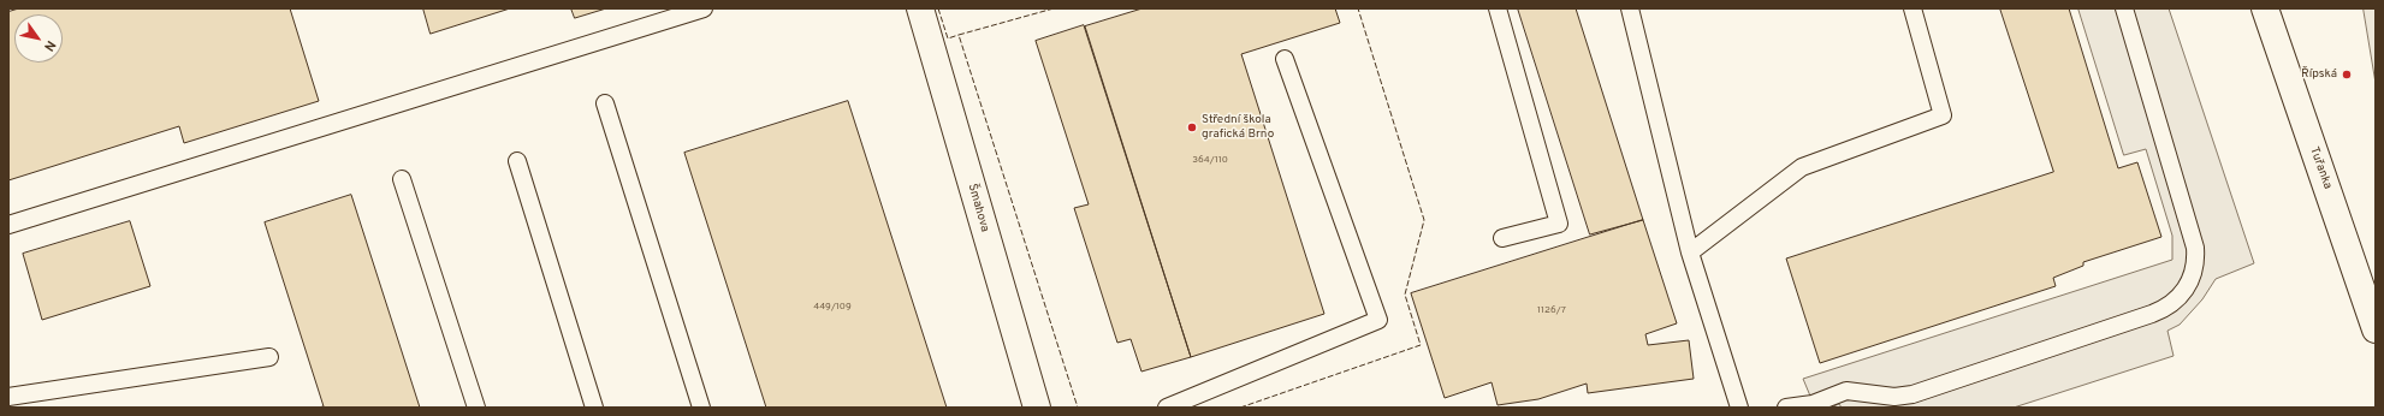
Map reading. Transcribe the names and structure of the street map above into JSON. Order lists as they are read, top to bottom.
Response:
{
  "streets": {
    "street": ["Tuřanka", "Šmahova"]
  },
  "places": ["Řípská", "Střední škola grafická Brno"],
  "house_numbers": ["364/110", "449/109", "1126/7"],
  "north": "bottom right"
}
